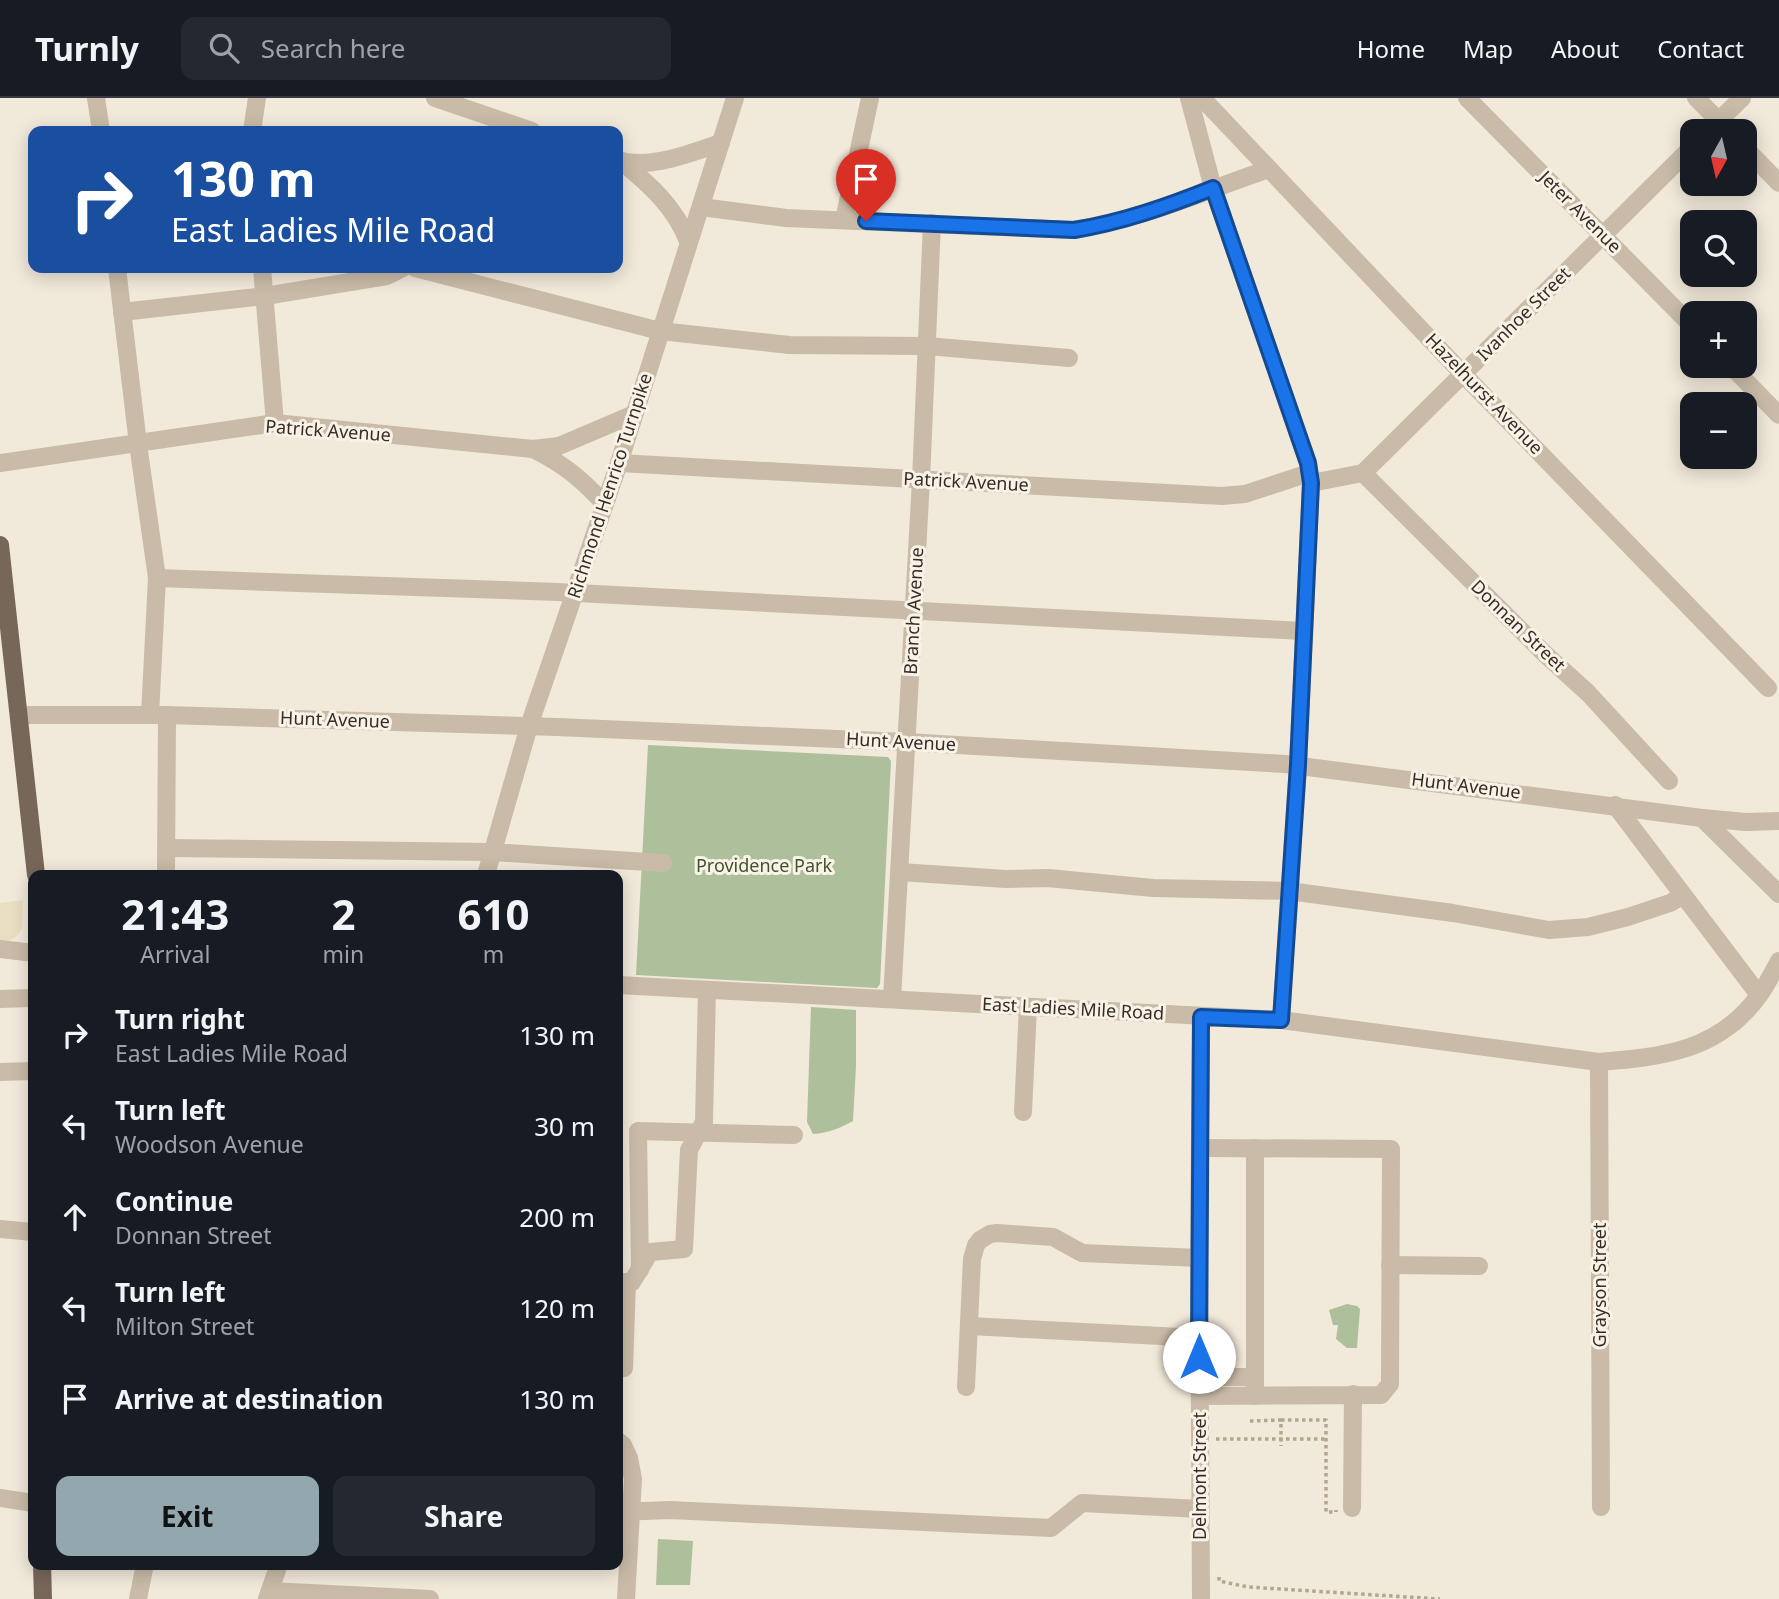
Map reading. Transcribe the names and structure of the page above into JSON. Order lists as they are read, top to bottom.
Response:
{
  "streets": {
    "street": [
      "Jeter Avenue",
      "Ivanhoe Street",
      "Hazelhurst Avenue",
      "Patrick Avenue",
      "Richmond Henrico Turnpike",
      "Branch Avenue",
      "Donnan Street",
      "Hunt Avenue",
      "East Ladies Mile Road",
      "Grayson Street",
      "Delmont Street"
    ]
  },
  "crossings": [
    ["Jeter Avenue", "Ivanhoe Street"],
    ["Ivanhoe Street", "Hazelhurst Avenue"],
    ["Ivanhoe Street", "Donnan Street"],
    ["Patrick Avenue", "Richmond Henrico Turnpike"],
    ["Patrick Avenue", "Branch Avenue"],
    ["Richmond Henrico Turnpike", "Hunt Avenue"],
    ["Branch Avenue", "Hunt Avenue"],
    ["Branch Avenue", "East Ladies Mile Road"],
    ["East Ladies Mile Road", "Grayson Street"],
    ["East Ladies Mile Road", "Delmont Street"]
  ],
  "parks": ["Providence Park"],
  "north": "bottom",
  "page": {
    "header": "Turnly",
    "search": "Search here",
    "nav": [
      "Home",
      "Map",
      "About",
      "Contact"
    ],
    "map_buttons": ["+", "−"],
    "turn": ["130 m", "East Ladies Mile Road"],
    "eta": [
      "21:43",
      "Arrival",
      "2",
      "min",
      "610",
      "m"
    ],
    "list": [
      {
        "name": "Turn right",
        "note": "East Ladies Mile Road",
        "value": "130 m"
      },
      {
        "name": "Turn left",
        "note": "Woodson Avenue",
        "value": "30 m"
      },
      {
        "name": "Continue",
        "note": "Donnan Street",
        "value": "200 m"
      },
      {
        "name": "Turn left",
        "note": "Milton Street",
        "value": "120 m"
      },
      {
        "name": "Arrive at destination",
        "value": "130 m"
      }
    ],
    "buttons": ["Exit", "Share"]
  }
}
